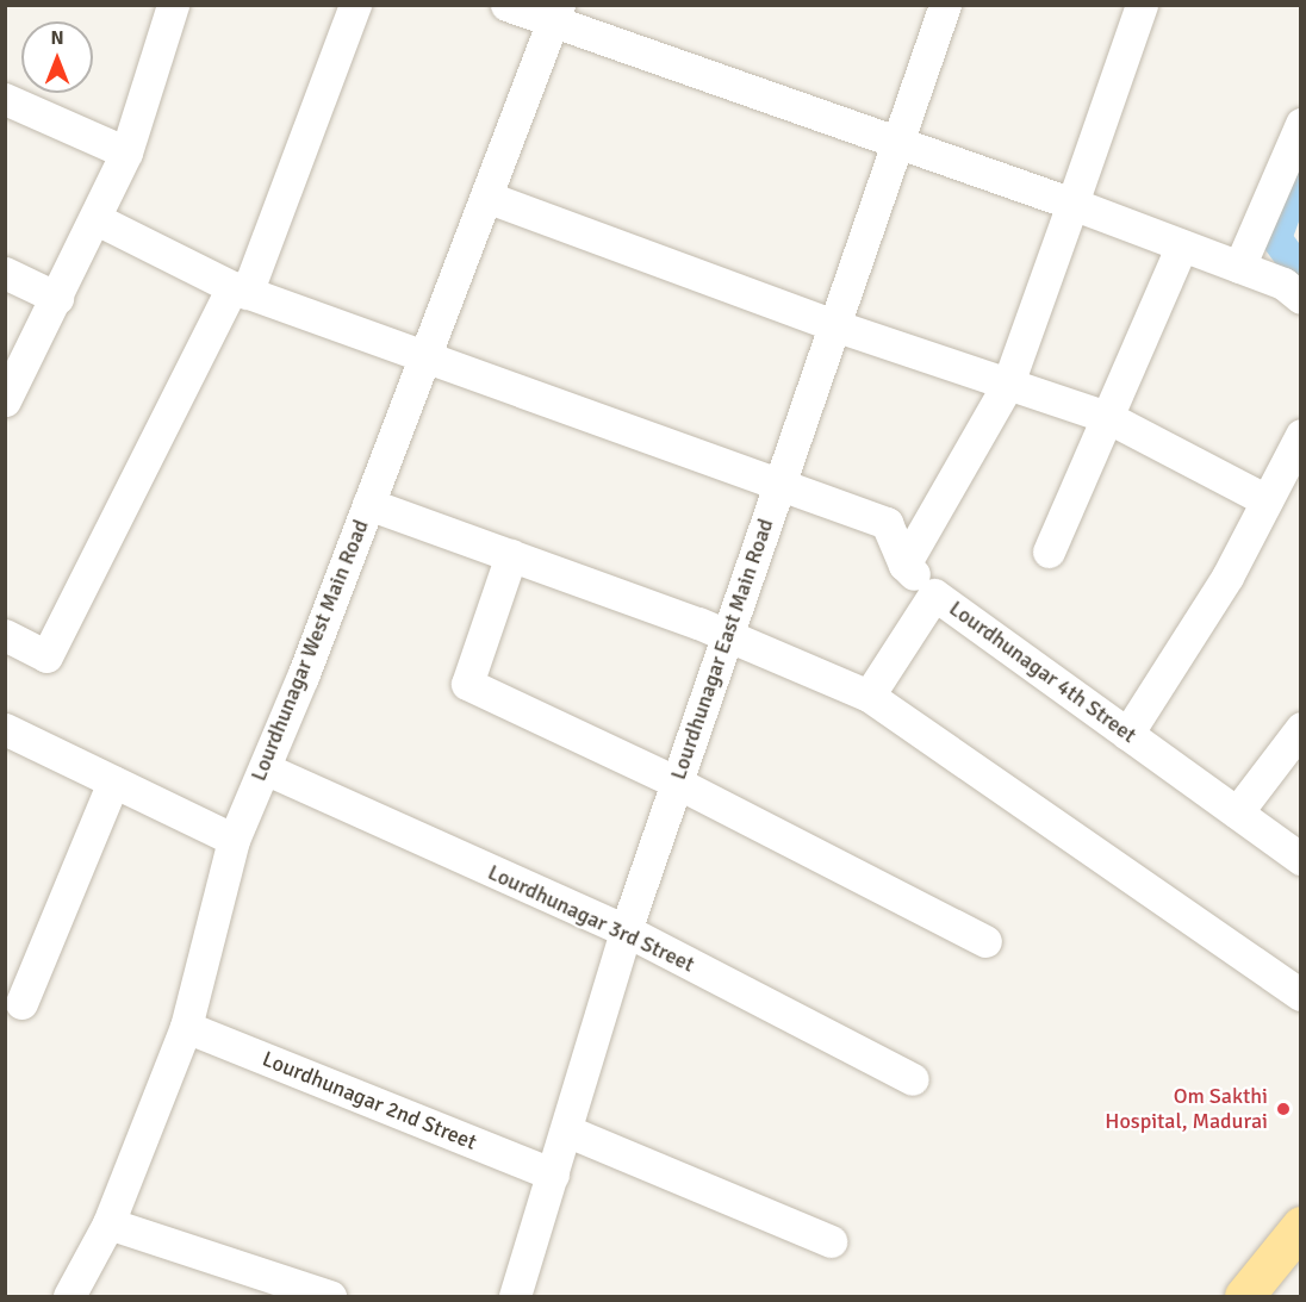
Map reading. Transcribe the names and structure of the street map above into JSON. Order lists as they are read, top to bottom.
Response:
{
  "streets": {
    "street": [
      "Lourdhunagar East Main Road",
      "Lourdhunagar West Main Road",
      "Lourdhunagar 4th Street",
      "Lourdhunagar 3rd Street",
      "Lourdhunagar 2nd Street"
    ]
  },
  "crossings": [
    ["Lourdhunagar East Main Road", "Lourdhunagar 3rd Street"],
    ["Lourdhunagar East Main Road", "Lourdhunagar 2nd Street"],
    ["Lourdhunagar West Main Road", "Lourdhunagar 3rd Street"],
    ["Lourdhunagar West Main Road", "Lourdhunagar 2nd Street"]
  ],
  "places": ["Om Sakthi Hospital, Madurai"],
  "north": "top"
}
